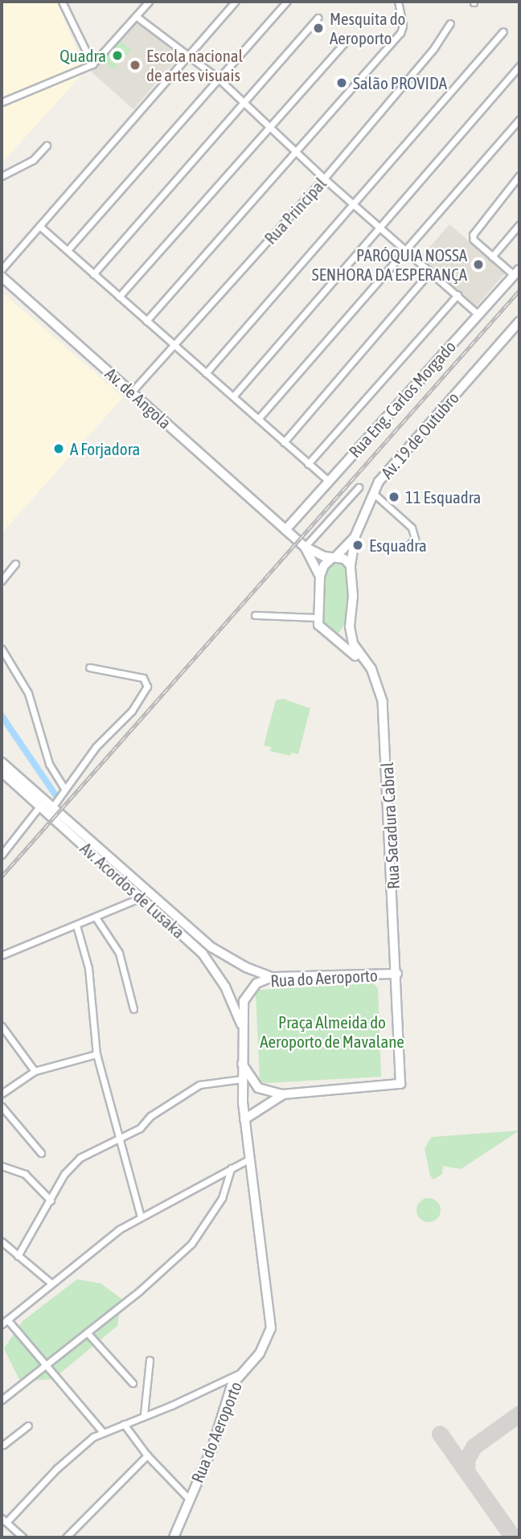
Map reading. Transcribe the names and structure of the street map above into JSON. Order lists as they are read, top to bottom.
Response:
{
  "streets": {
    "main road": [
      "Av. de Angola",
      "Rua Eng. Carlos Morgado",
      "Av. 19 de Outubro",
      "Rua Sacadura Cabral",
      "Av. Acordos de Lusaka",
      "Rua do Aeroporto"
    ],
    "street": ["Rua Principal"]
  },
  "crossings": [
    ["Rua Principal", "Av. de Angola"],
    ["Av. de Angola", "Rua Eng. Carlos Morgado"],
    ["Av. 19 de Outubro", "Rua Sacadura Cabral"],
    ["Rua Sacadura Cabral", "Rua do Aeroporto"],
    ["Av. Acordos de Lusaka", "Rua do Aeroporto"]
  ],
  "parks": ["Praça Almeida do Aeroporto de Mavalane"],
  "places": [
    "Mesquita do Aeroporto",
    "Quadra",
    "Escola nacional de artes visuais",
    "Salão PROVIDA",
    "PARÓQUIA NOSSA SENHORA DA ESPERANÇA",
    "A Forjadora",
    "11 Esquadra",
    "Esquadra"
  ]
}
